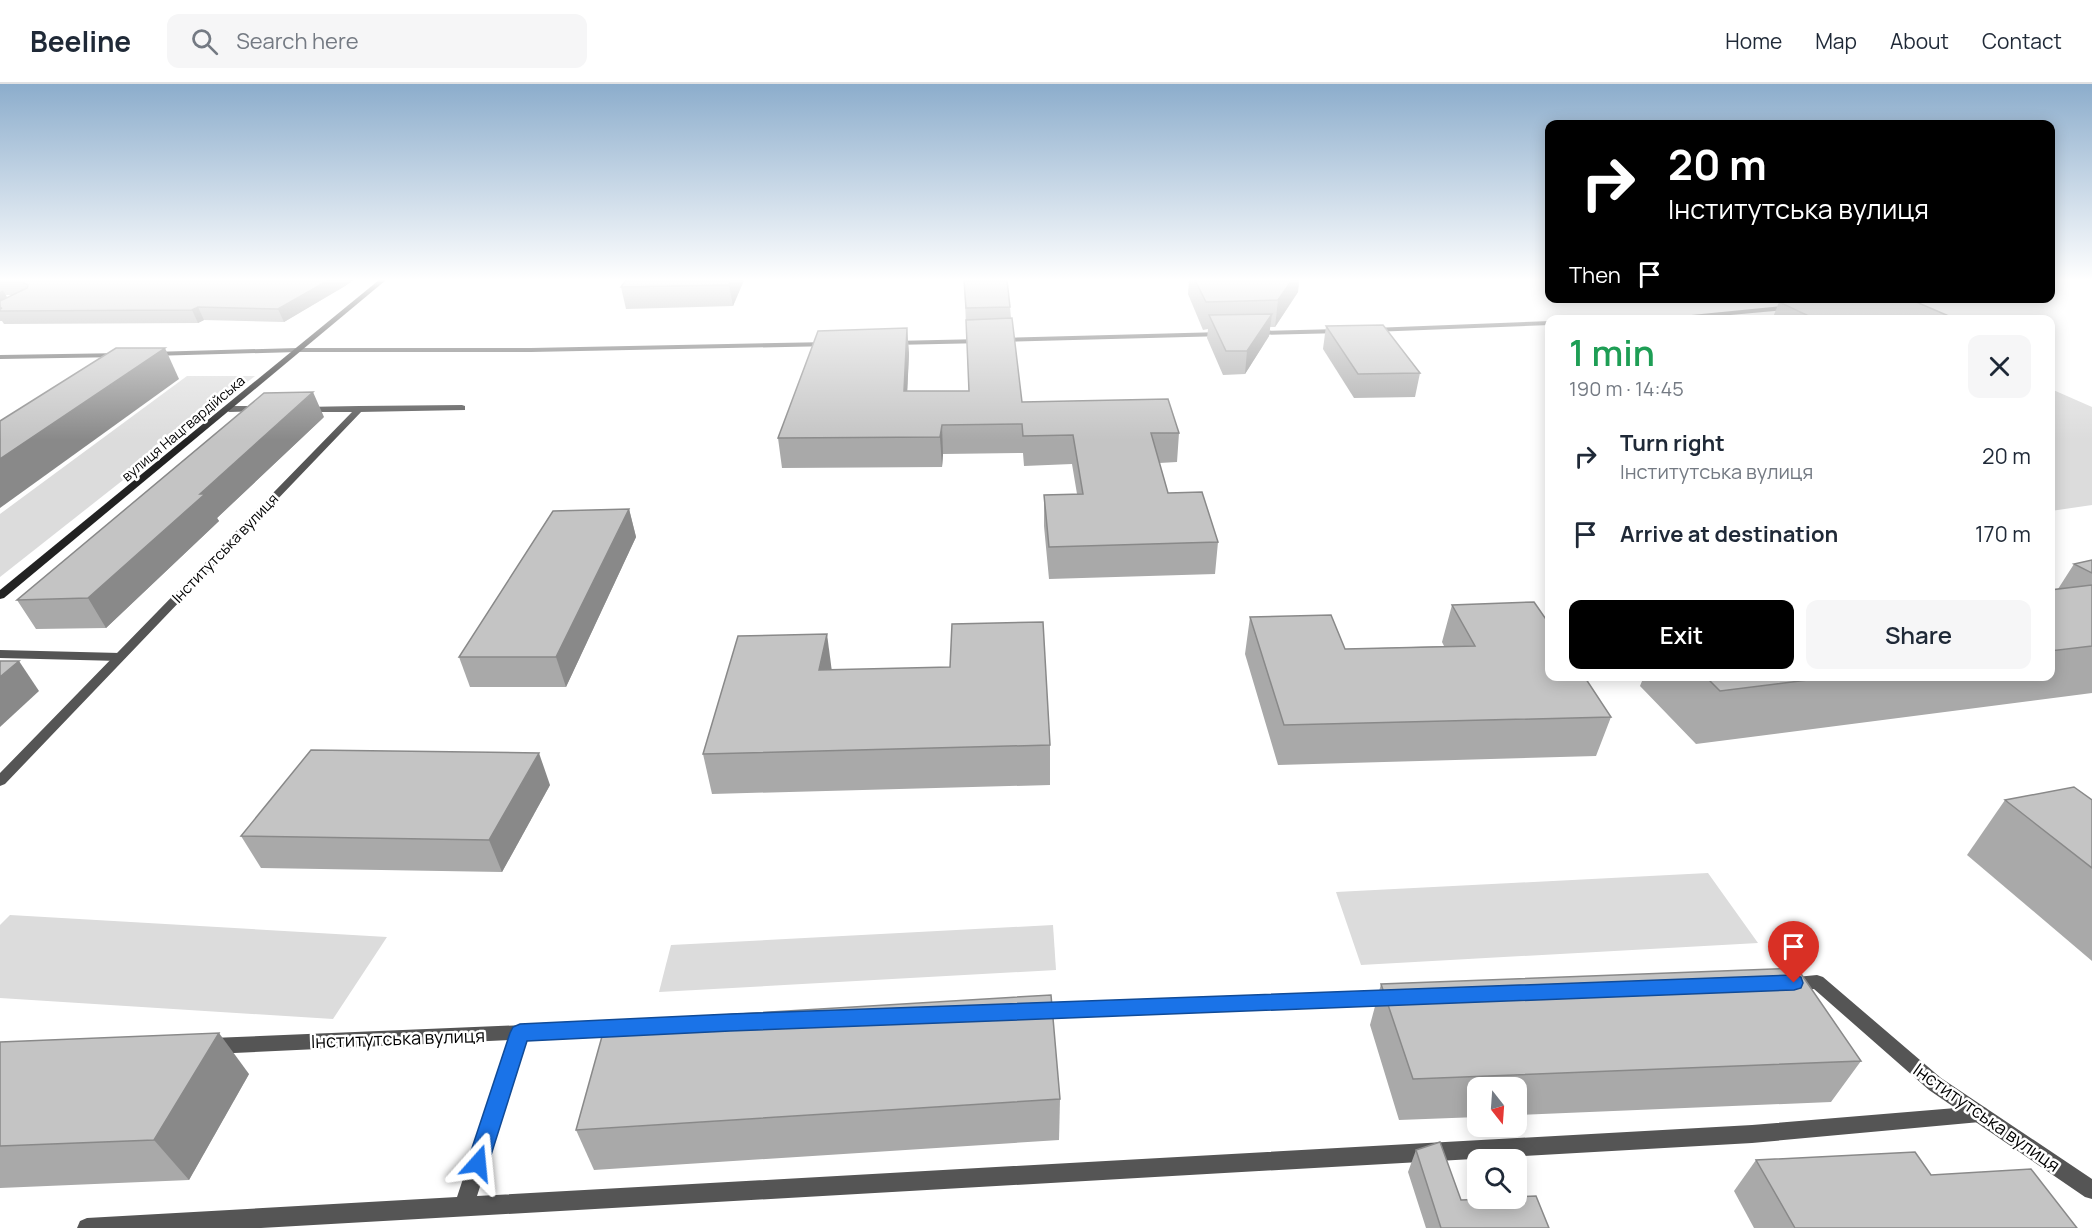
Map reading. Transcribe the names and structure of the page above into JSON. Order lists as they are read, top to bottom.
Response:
{
  "streets": {
    "street": ["вулиця Нацгвардійська", "Інститутська вулиця"]
  },
  "north": "bottom",
  "page": {
    "header": "Beeline",
    "search": "Search here",
    "nav": [
      "Home",
      "Map",
      "About",
      "Contact"
    ],
    "turn": ["20 m", "Інститутська вулиця"],
    "then": "Then",
    "heading": ["1 min", "190 m · 14:45"],
    "list": [
      {
        "name": "Turn right",
        "note": "Інститутська вулиця",
        "value": "20 m"
      },
      {
        "name": "Arrive at destination",
        "value": "170 m"
      }
    ],
    "buttons": ["Exit", "Share"]
  }
}
